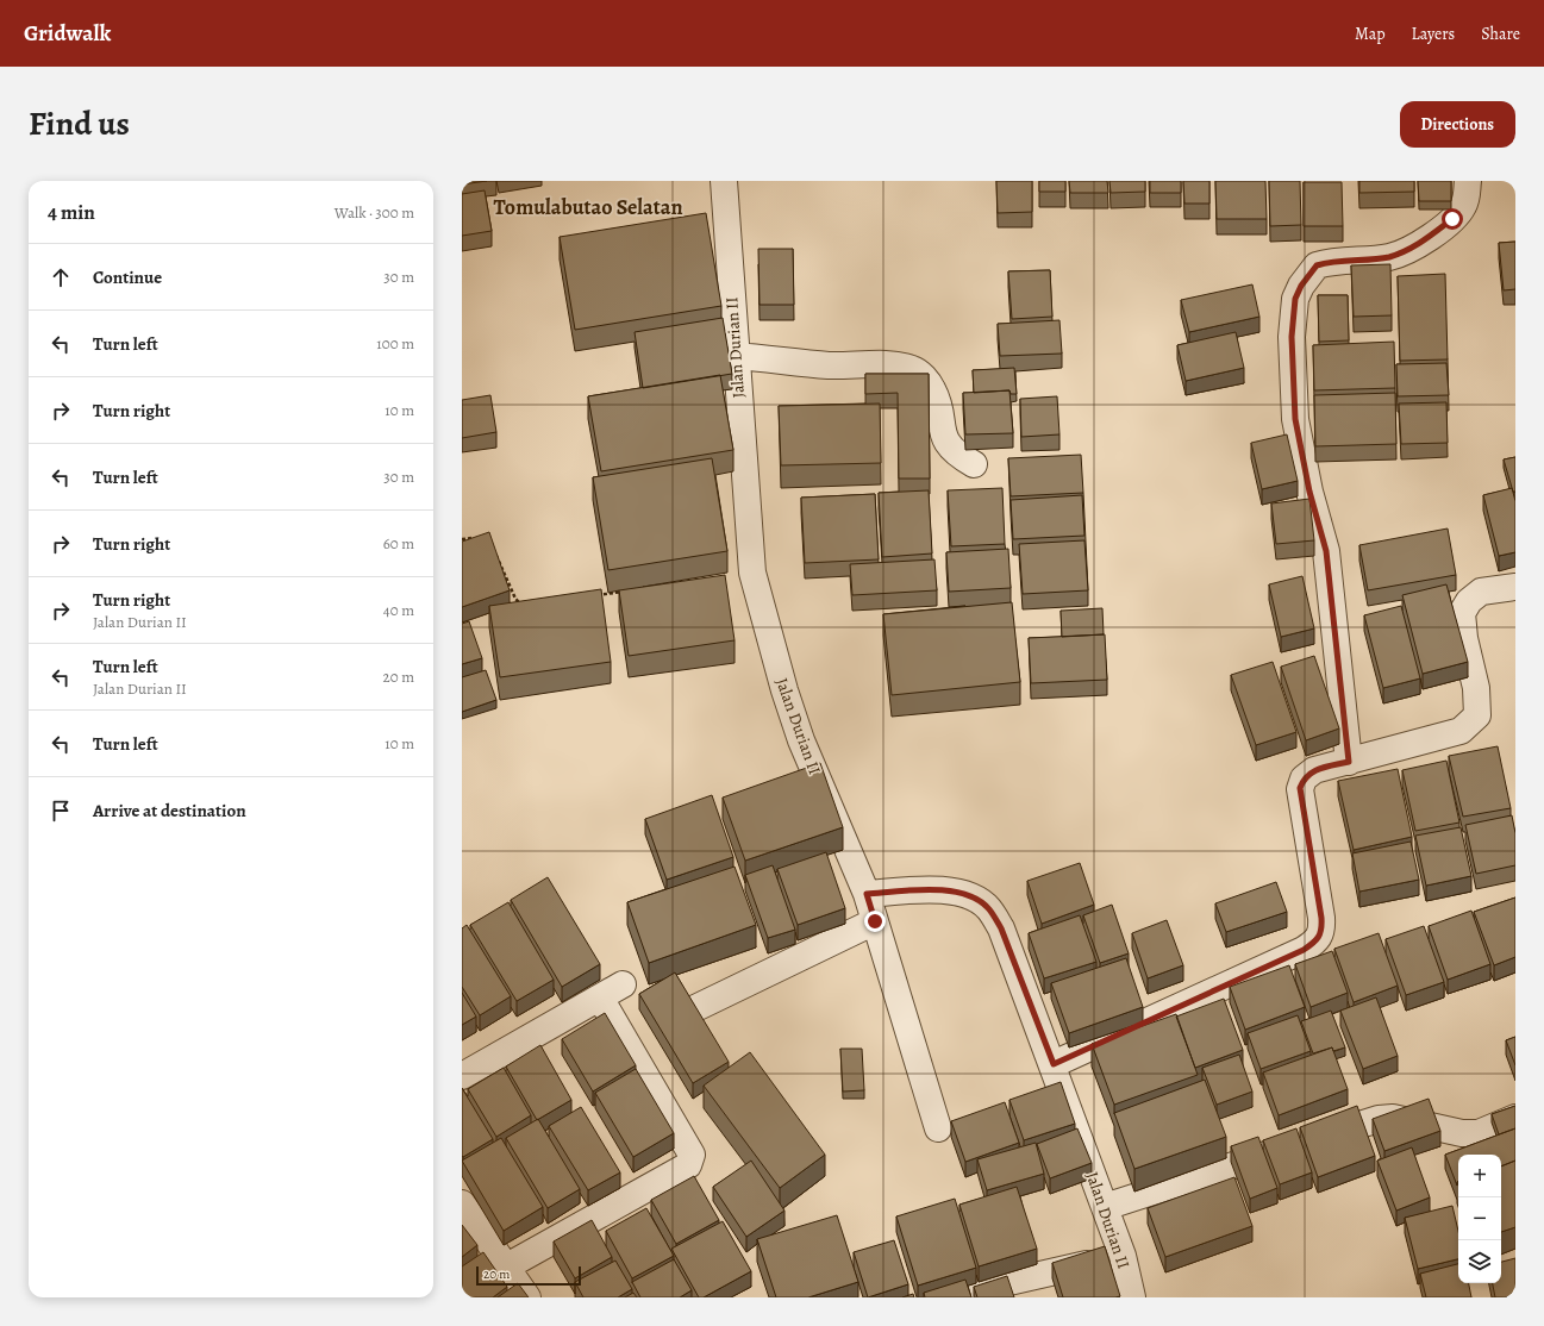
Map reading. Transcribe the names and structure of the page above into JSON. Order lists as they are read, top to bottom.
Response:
{
  "streets": {
    "street": ["Jalan Durian II"]
  },
  "districts": ["Tomulabutao Selatan"],
  "scale_bar": "20 m",
  "page": {
    "header": "Gridwalk",
    "nav": ["Map", "Layers", "Share"],
    "title": "Find us",
    "buttons": "Directions",
    "heading": ["4 min", "Walk · 300 m"],
    "list": [
      ["Continue", "30 m"],
      ["Turn left", "100 m"],
      ["Turn right", "10 m"],
      ["Turn left", "30 m"],
      ["Turn right", "60 m"],
      ["Turn right", "Jalan Durian II", "40 m"],
      ["Turn left", "Jalan Durian II", "20 m"],
      ["Turn left", "10 m"],
      "Arrive at destination"
    ],
    "map_buttons": ["+", "−"],
    "scale": "20 m"
  }
}
